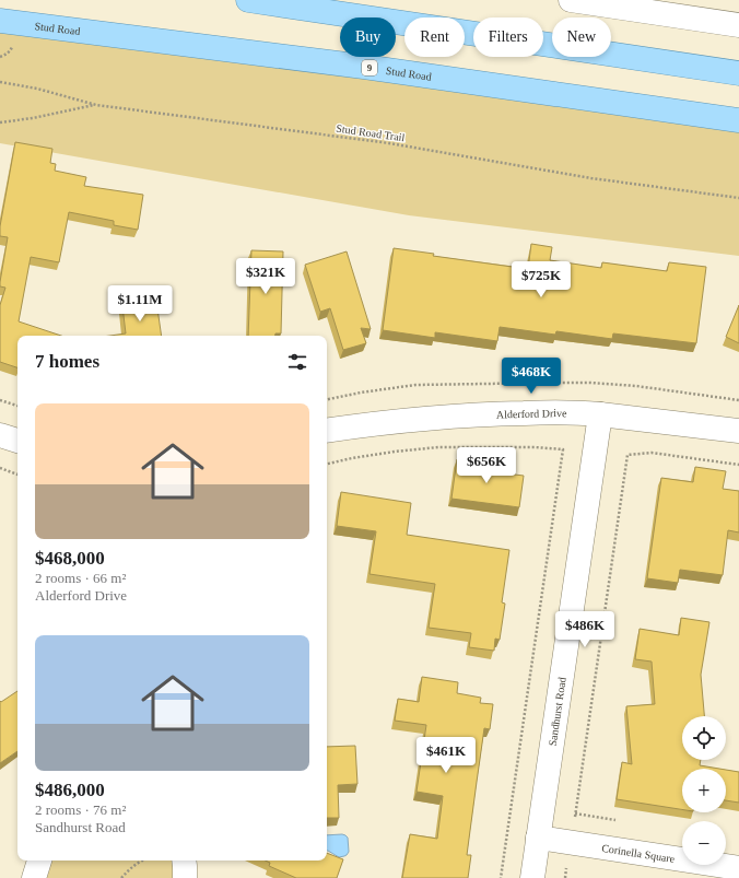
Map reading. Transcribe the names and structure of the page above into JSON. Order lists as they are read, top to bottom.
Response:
{
  "streets": {
    "main road": ["Stud Road", "9"],
    "street": ["Alderford Drive", "Sandhurst Road", "Corinella Square"],
    "path": ["Stud Road Trail"]
  },
  "crossings": [
    ["Alderford Drive", "Sandhurst Road"],
    ["Sandhurst Road", "Corinella Square"]
  ],
  "page": {
    "chip": [
      "Buy",
      "Rent",
      "Filters",
      "New"
    ],
    "price": [
      "$321K",
      "$725K",
      "$1.11M",
      "$468K",
      "$656K",
      "$486K",
      "$461K"
    ],
    "heading": "7 homes",
    "list": [
      {
        "name": "$468,000",
        "note": "2 rooms · 66 m² · Alderford Drive"
      },
      {
        "name": "$486,000",
        "note": "2 rooms · 76 m² · Sandhurst Road"
      }
    ],
    "map_buttons": ["+", "−"]
  }
}
